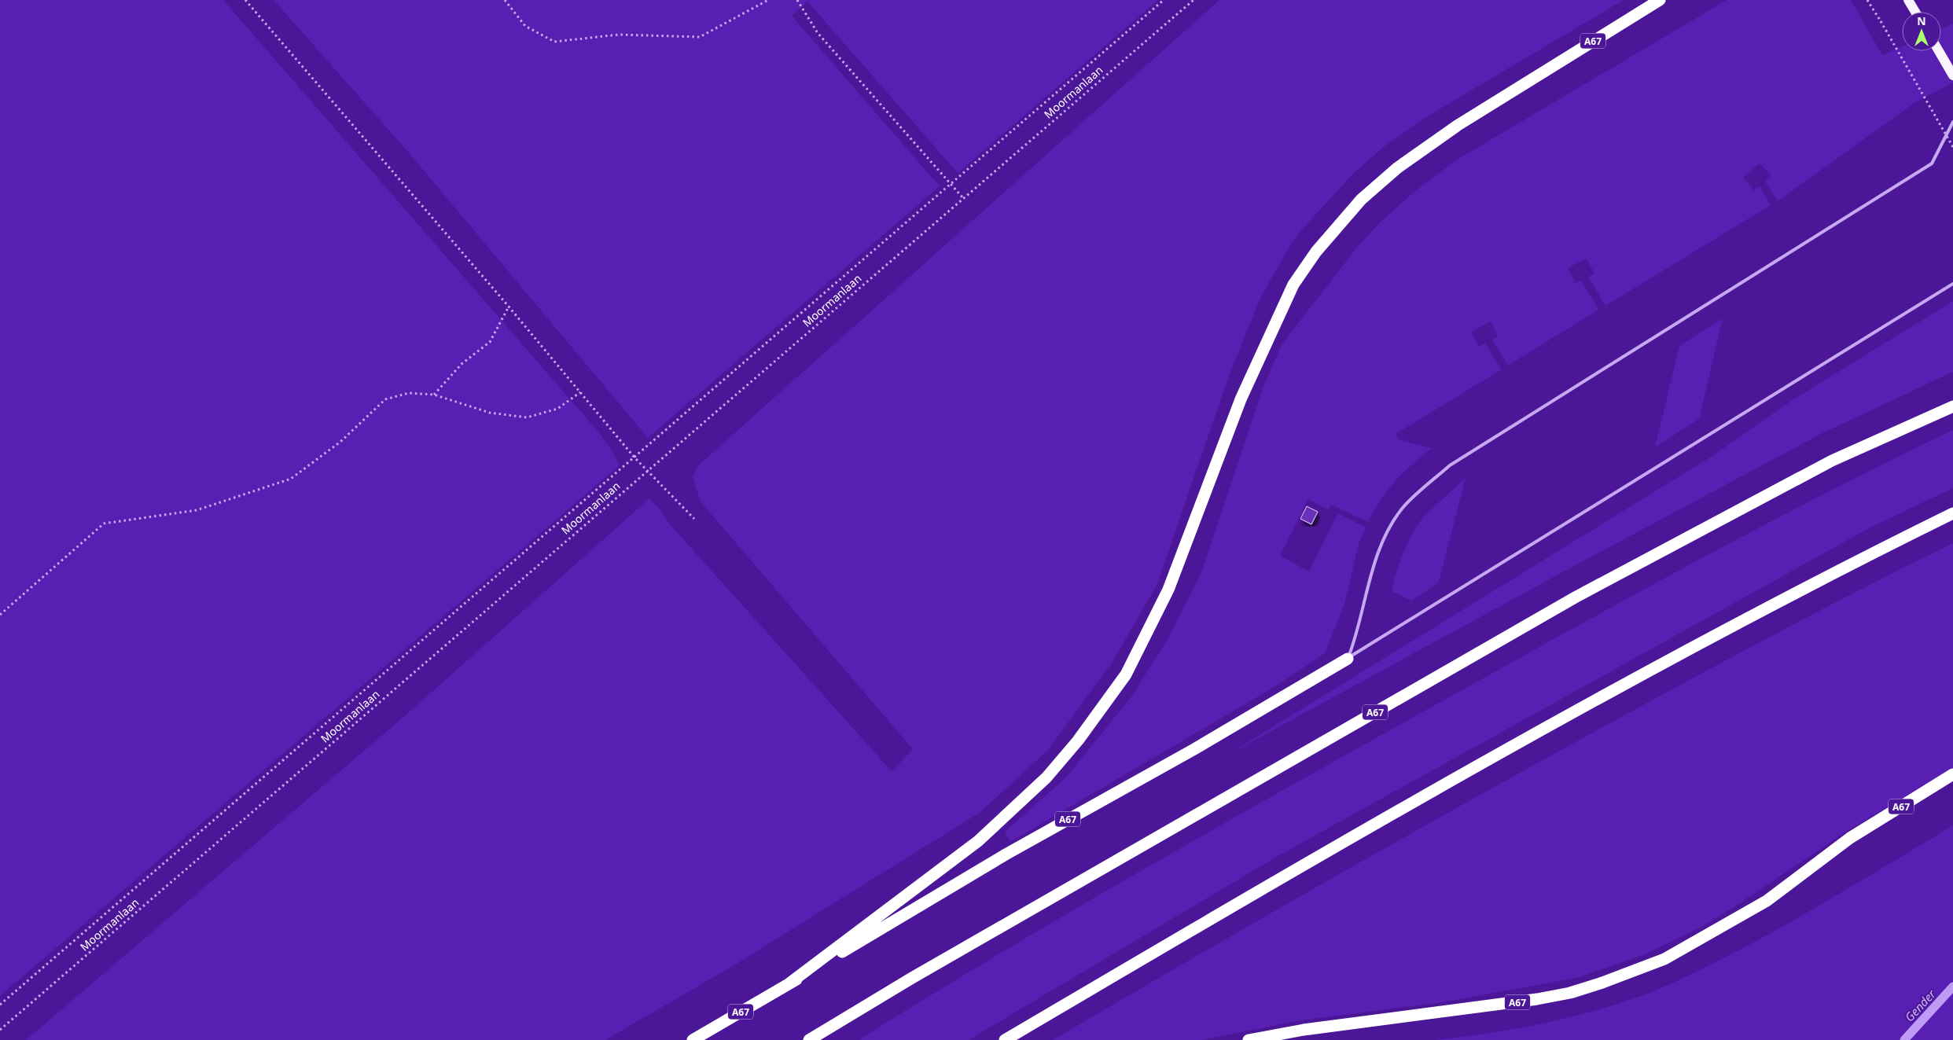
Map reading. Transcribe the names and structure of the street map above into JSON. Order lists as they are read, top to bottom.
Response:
{
  "streets": {
    "highway": ["A67"],
    "path": ["Moormanlaan"]
  },
  "water": ["Gender"],
  "north": "top"
}
